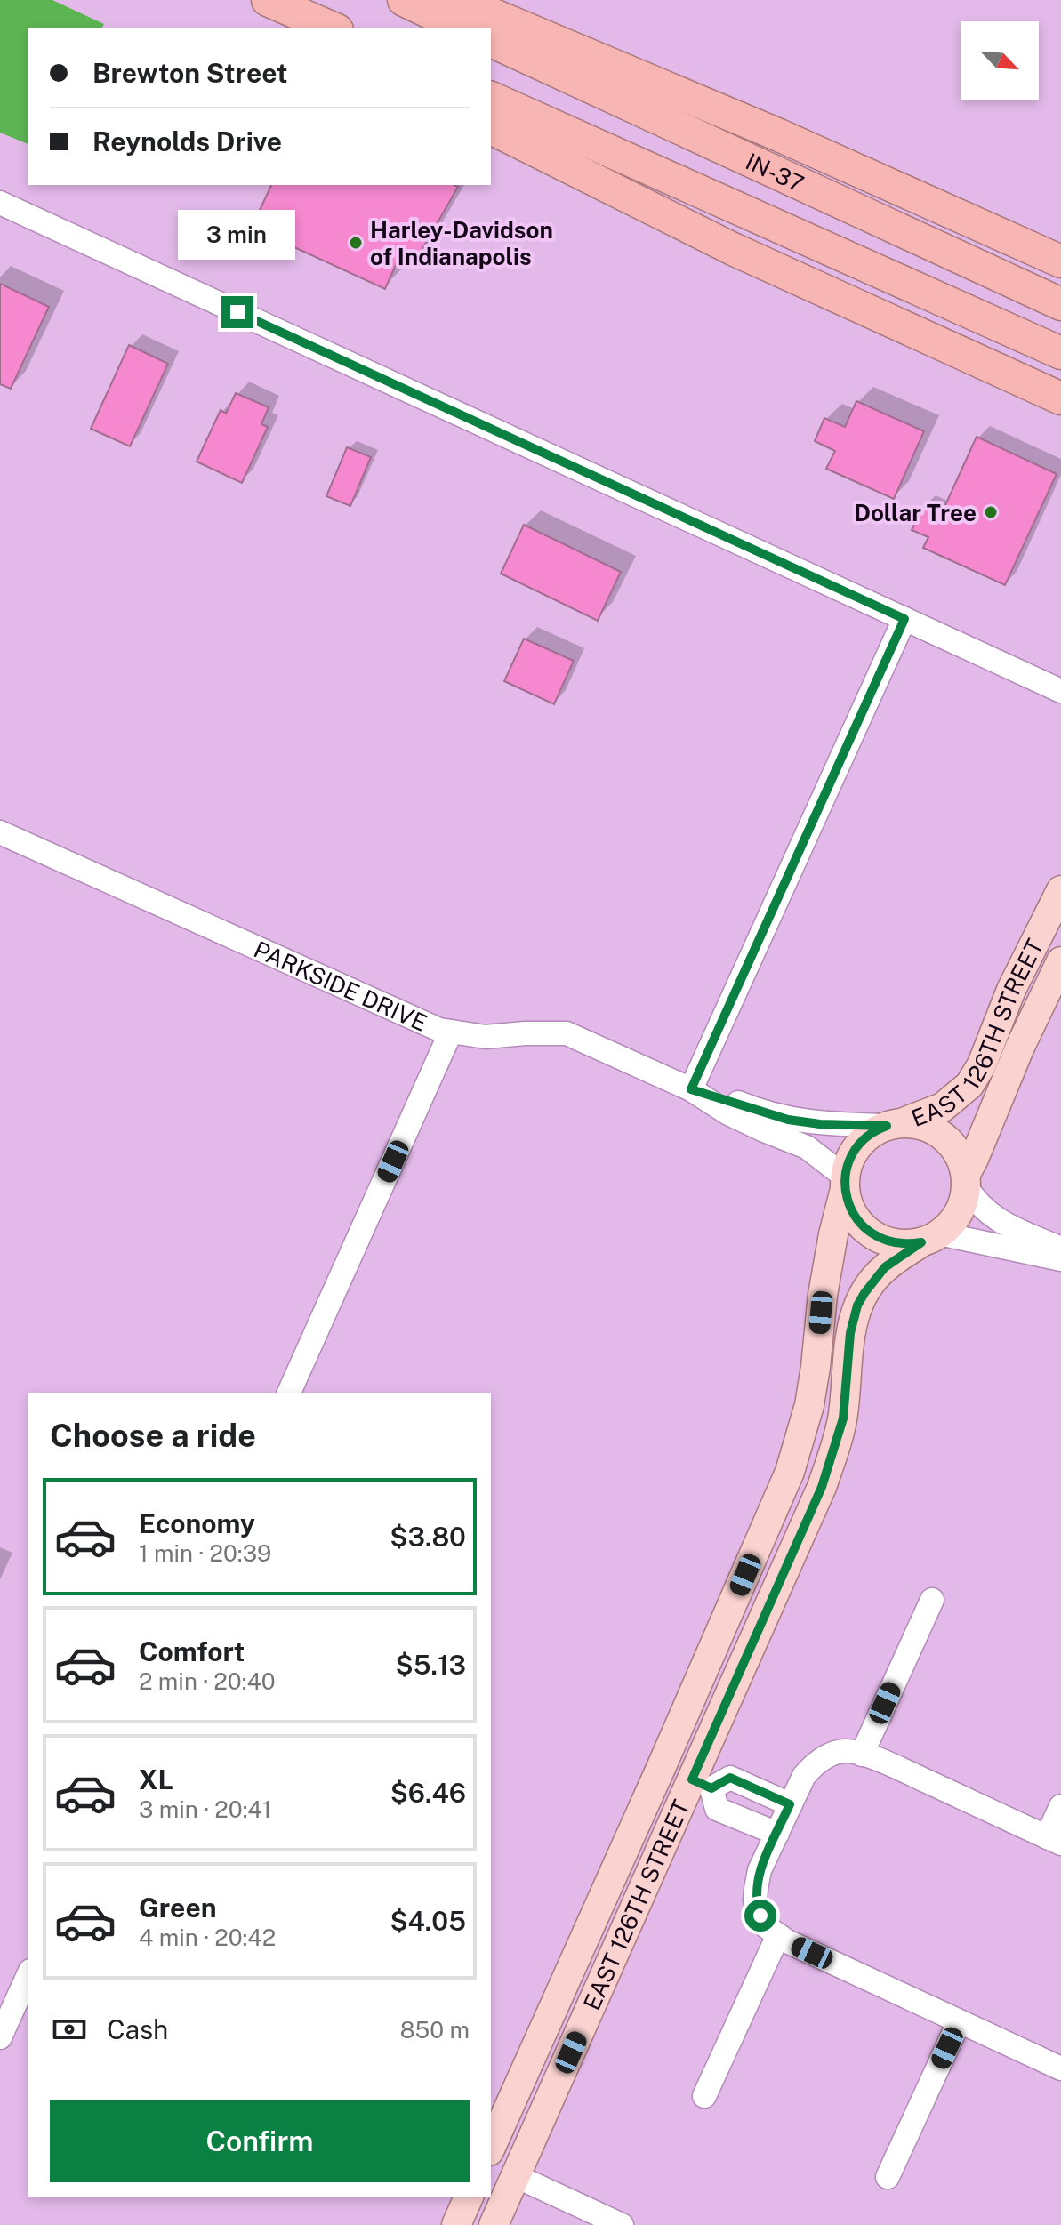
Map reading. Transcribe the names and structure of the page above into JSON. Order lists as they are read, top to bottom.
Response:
{
  "streets": {
    "highway": ["IN-37"],
    "main road": ["EAST 126TH STREET"],
    "street": ["PARKSIDE DRIVE"]
  },
  "crossings": [
    ["PARKSIDE DRIVE", "EAST 126TH STREET"]
  ],
  "places": ["Harley-Davidson of Indianapolis", "Dollar Tree"],
  "north": "bottom right",
  "page": {
    "banner": ["Brewton Street", "Reynolds Drive"],
    "bubble": "3 min",
    "heading": "Choose a ride",
    "list": [
      {
        "name": "Economy",
        "note": "1 min · 20:39",
        "value": "$3.80"
      },
      {
        "name": "Comfort",
        "note": "2 min · 20:40",
        "value": "$5.13"
      },
      {
        "name": "XL",
        "note": "3 min · 20:41",
        "value": "$6.46"
      },
      {
        "name": "Green",
        "note": "4 min · 20:42",
        "value": "$4.05"
      }
    ],
    "pay": ["Cash", "850 m"],
    "buttons": "Confirm"
  }
}
